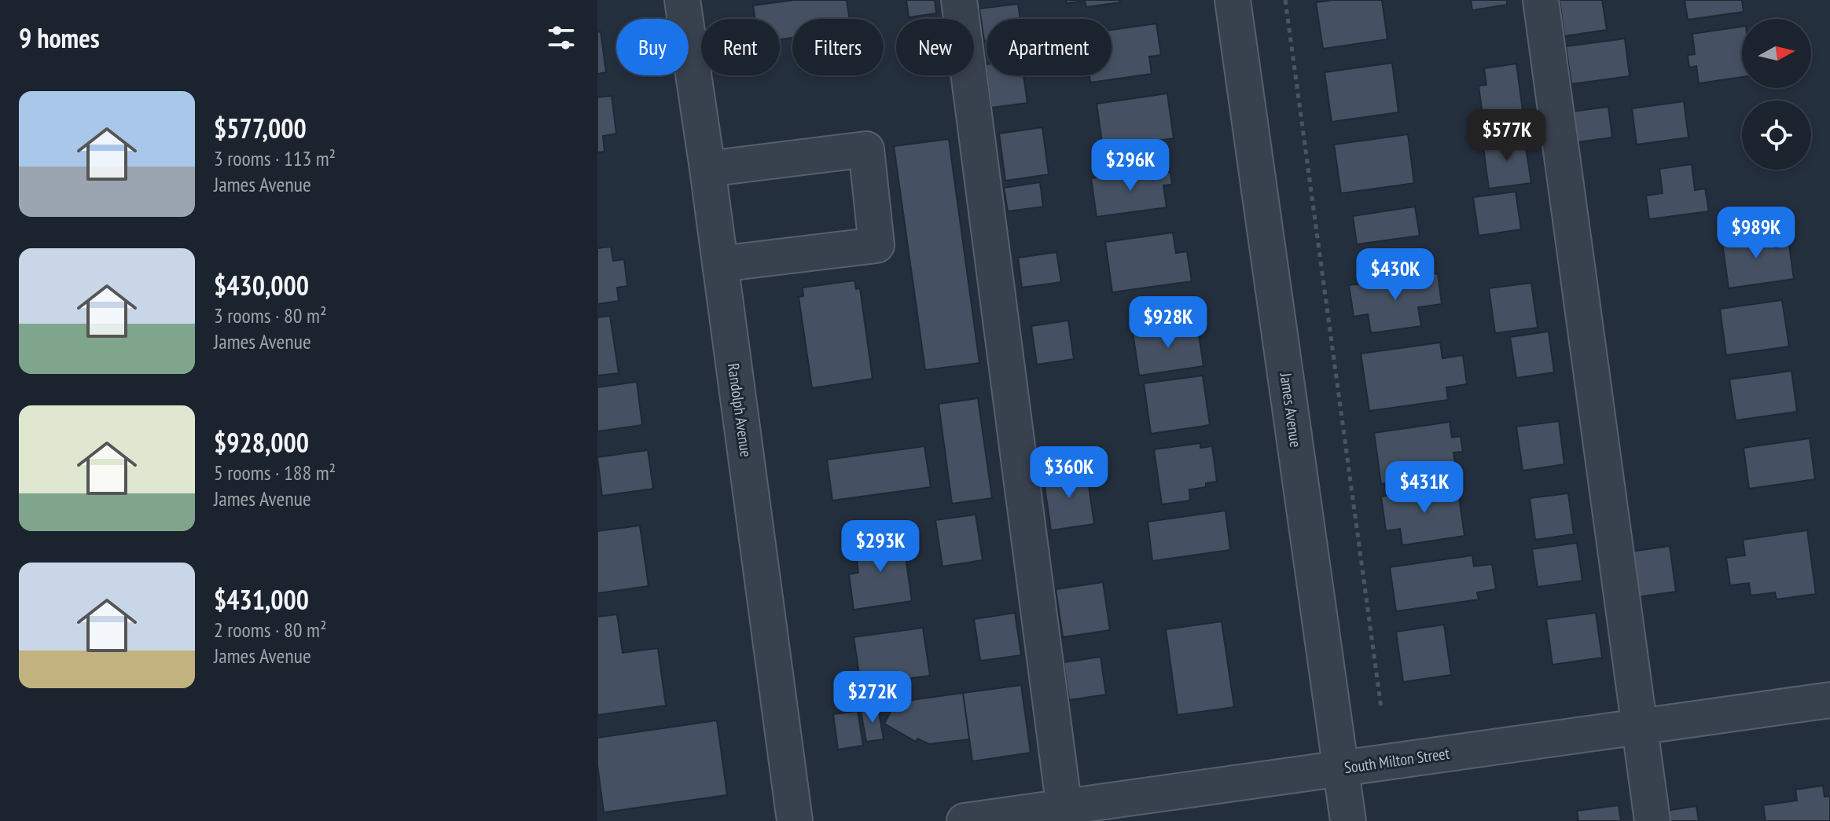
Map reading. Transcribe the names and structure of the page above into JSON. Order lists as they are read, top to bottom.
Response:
{
  "streets": {
    "street": ["Randolph Avenue", "James Avenue", "South Milton Street"]
  },
  "crossings": [
    ["James Avenue", "South Milton Street"]
  ],
  "north": "right",
  "page": {
    "heading": "9 homes",
    "chip": [
      "Buy",
      "Rent",
      "Filters",
      "New",
      "Apartment"
    ],
    "list": [
      {
        "name": "$577,000",
        "note": "3 rooms · 113 m² · James Avenue"
      },
      {
        "name": "$430,000",
        "note": "3 rooms · 80 m² · James Avenue"
      },
      {
        "name": "$928,000",
        "note": "5 rooms · 188 m² · James Avenue"
      },
      {
        "name": "$431,000",
        "note": "2 rooms · 80 m² · James Avenue"
      }
    ],
    "price": [
      "$577K",
      "$296K",
      "$989K",
      "$430K",
      "$928K",
      "$360K",
      "$431K",
      "$293K",
      "$272K"
    ]
  }
}
